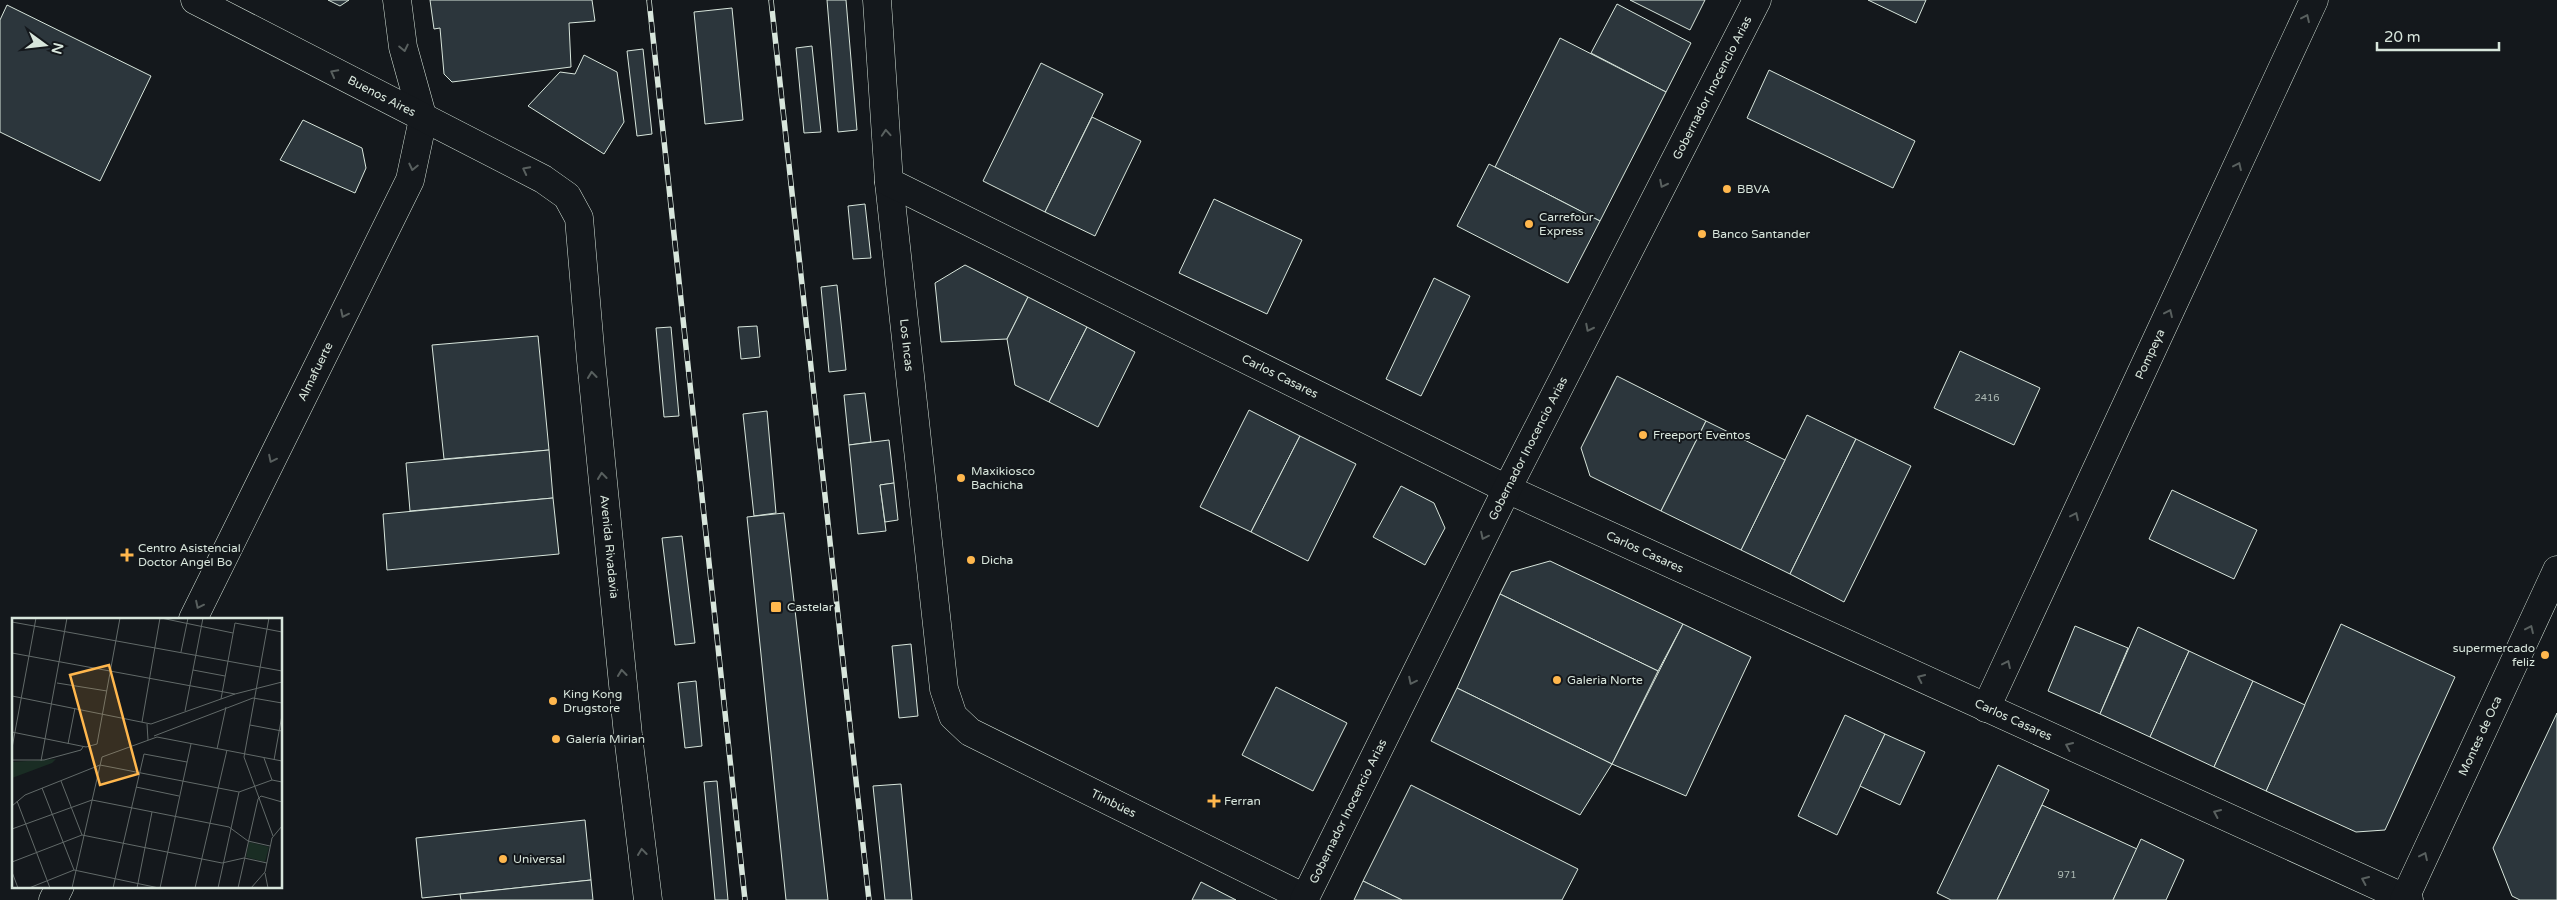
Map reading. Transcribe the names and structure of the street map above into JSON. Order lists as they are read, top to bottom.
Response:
{
  "streets": {
    "street": [
      "Gobernador Inocencio Arias",
      "Buenos Aires",
      "Los Incas",
      "Pompeya",
      "Almafuerte",
      "Carlos Casares",
      "Avenida Rivadavia",
      "Montes de Oca",
      "Timbúes"
    ]
  },
  "crossings": [
    ["Gobernador Inocencio Arias", "Carlos Casares"],
    ["Gobernador Inocencio Arias", "Timbúes"],
    ["Buenos Aires", "Almafuerte"],
    ["Buenos Aires", "Avenida Rivadavia"],
    ["Los Incas", "Carlos Casares"],
    ["Los Incas", "Timbúes"],
    ["Pompeya", "Carlos Casares"],
    ["Carlos Casares", "Montes de Oca"]
  ],
  "one_way": [
    "Gobernador Inocencio Arias",
    "Buenos Aires",
    "Pompeya",
    "Almafuerte",
    "Carlos Casares",
    "Avenida Rivadavia",
    "Montes de Oca"
  ],
  "places": {
    "other": [
      "BBVA",
      "Carrefour Express",
      "Banco Santander",
      "Freeport Eventos",
      "Maxikiosco Bachicha",
      "Dicha",
      "supermercado feliz",
      "Galeria Norte",
      "King Kong Drugstore",
      "Galería Mirian",
      "Universal"
    ],
    "health": ["Centro Asistencial Doctor Angel Bo", "Ferran"],
    "transit": ["Castelar"]
  },
  "house_numbers": ["2416", "971"],
  "scale_bar": "20 m",
  "north": "right"
}
